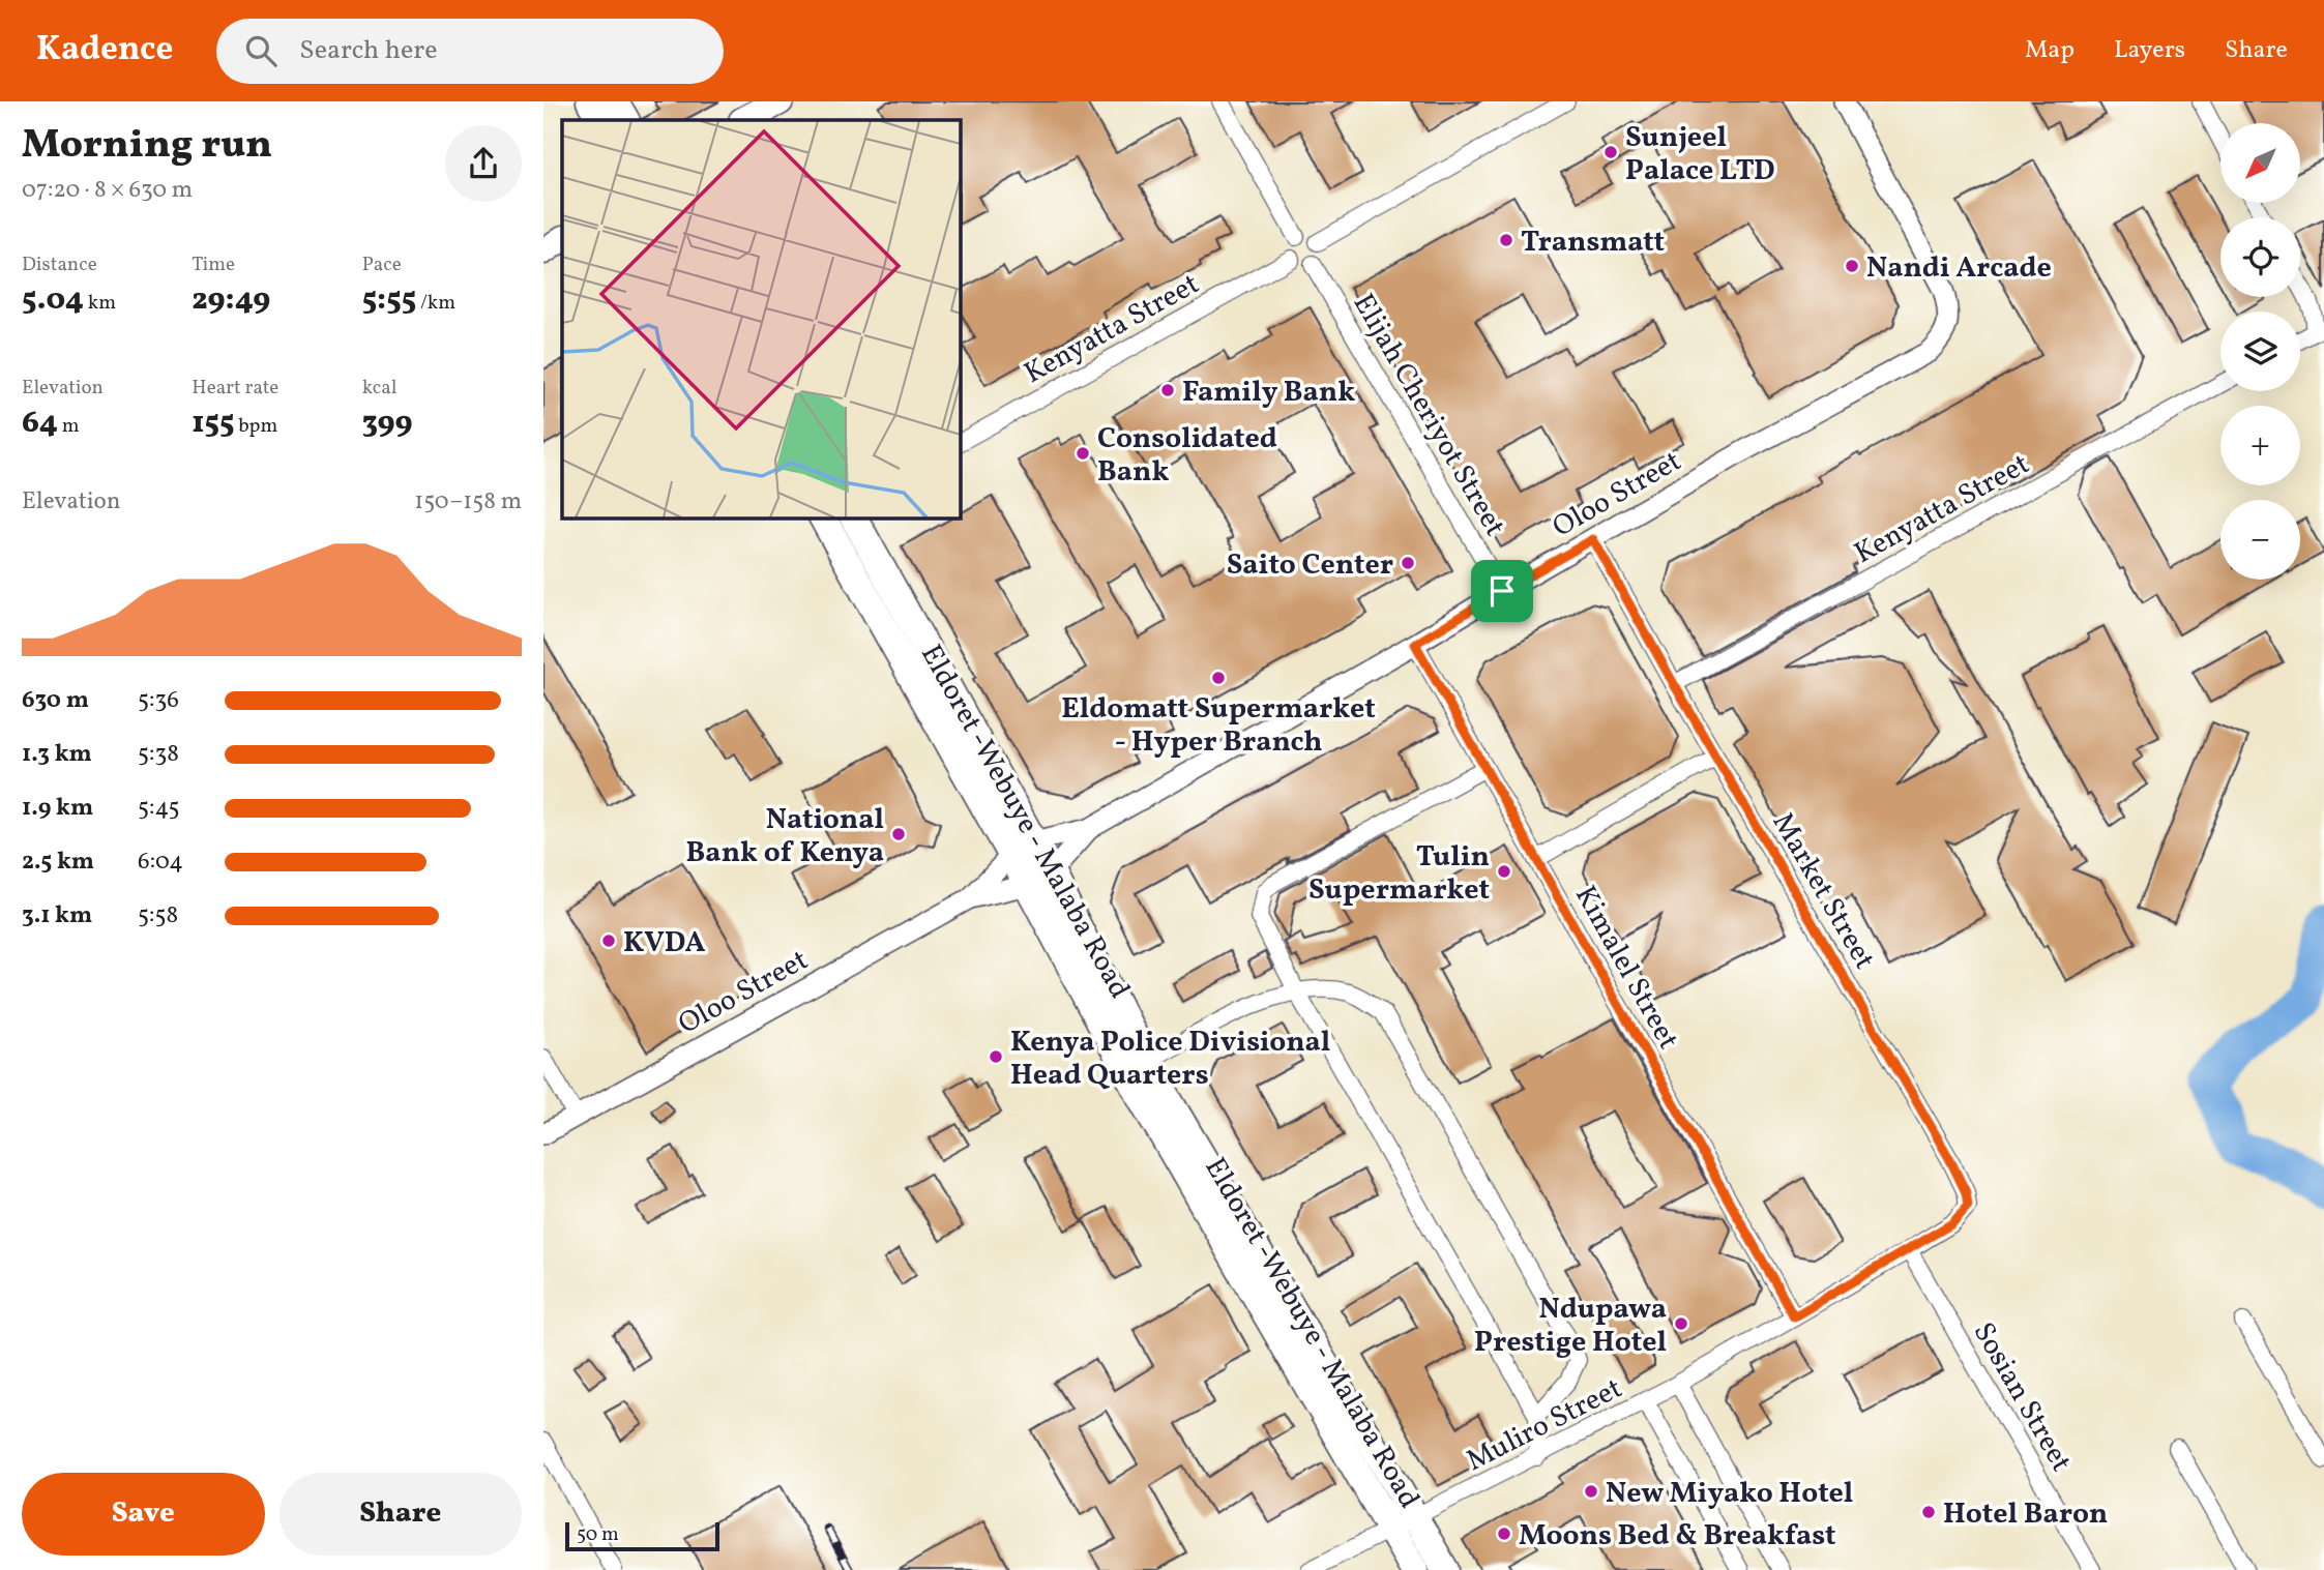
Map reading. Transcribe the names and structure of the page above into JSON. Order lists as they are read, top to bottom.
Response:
{
  "streets": {
    "highway": ["Eldoret -Webuye - Malaba Road"],
    "street": [
      "Kenyatta Street",
      "Elijah Cheriyot Street",
      "Oloo Street",
      "Market Street",
      "Kimalel Street",
      "Sosian Street",
      "Muliro Street"
    ]
  },
  "crossings": [
    ["Kenyatta Street", "Elijah Cheriyot Street"],
    ["Kenyatta Street", "Market Street"],
    ["Elijah Cheriyot Street", "Oloo Street"],
    ["Oloo Street", "Eldoret -Webuye - Malaba Road"],
    ["Oloo Street", "Market Street"],
    ["Oloo Street", "Kimalel Street"],
    ["Eldoret -Webuye - Malaba Road", "Muliro Street"],
    ["Market Street", "Sosian Street"],
    ["Market Street", "Muliro Street"],
    ["Kimalel Street", "Muliro Street"],
    ["Sosian Street", "Muliro Street"]
  ],
  "places": [
    "Sunjeel Palace LTD",
    "Transmatt",
    "Nandi Arcade",
    "Family Bank",
    "Consolidated Bank",
    "Saito Center",
    "Eldomatt Supermarket - Hyper Branch",
    "National Bank of Kenya",
    "Tulin Supermarket",
    "KVDA",
    "Kenya Police Divisional Head Quarters",
    "Ndupawa Prestige Hotel",
    "New Miyako Hotel",
    "Hotel Baron",
    "Moons Bed & Breakfast"
  ],
  "scale_bar": "50 m",
  "north": "bottom left",
  "page": {
    "header": "Kadence",
    "search": "Search here",
    "nav": ["Map", "Layers", "Share"],
    "heading": ["Morning run", "07:20 · 8 × 630 m"],
    "map_buttons": ["+", "−"],
    "stats": [
      ["Distance", "5.04 km"],
      ["Time", "29:49"],
      ["Pace", "5:55 /km"],
      ["Elevation", "64 m"],
      ["Heart rate", "155 bpm"],
      ["kcal", "399"]
    ],
    "chart": ["Elevation", "150–158 m"],
    "list": [
      {
        "name": "630 m",
        "note": "5:36"
      },
      {
        "name": "1.3 km",
        "note": "5:38"
      },
      {
        "name": "1.9 km",
        "note": "5:45"
      },
      {
        "name": "2.5 km",
        "note": "6:04"
      },
      {
        "name": "3.1 km",
        "note": "5:58"
      }
    ],
    "buttons": ["Save", "Share"],
    "scale": "50 m"
  }
}
